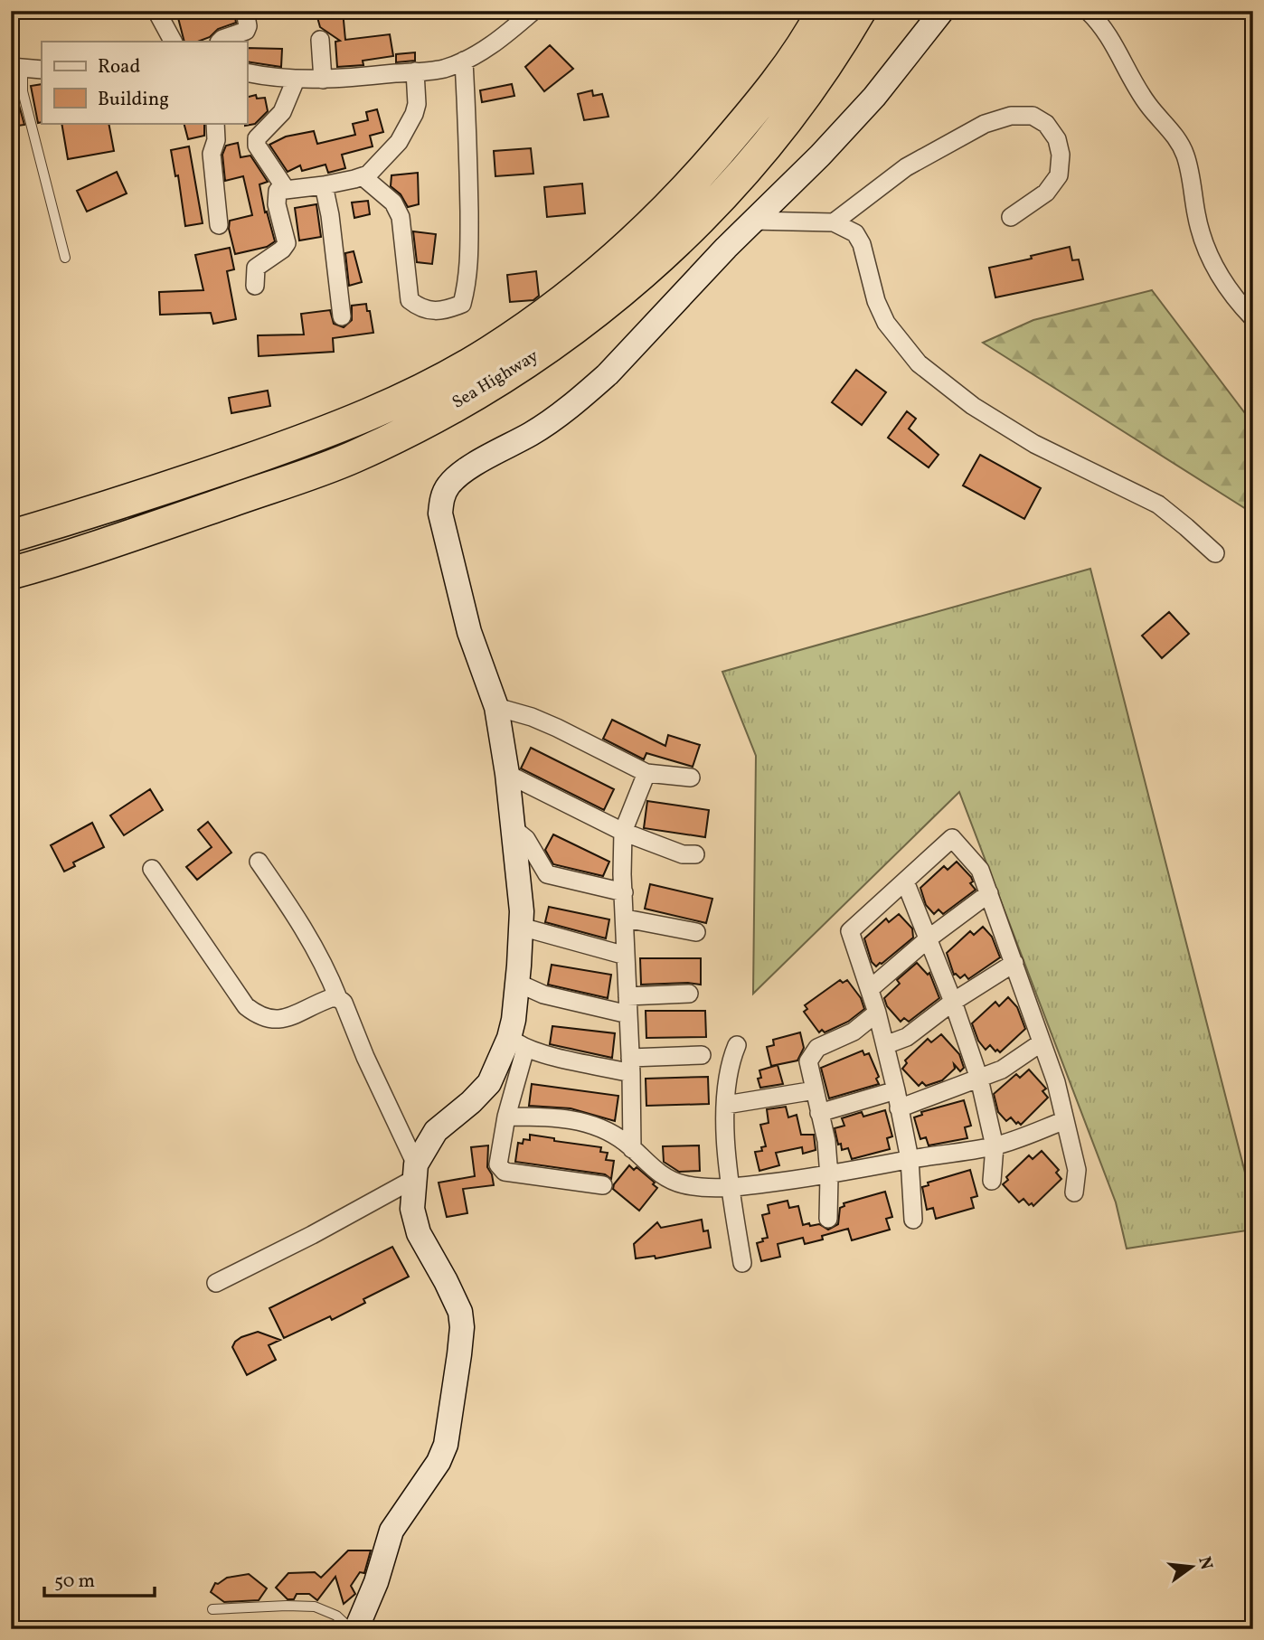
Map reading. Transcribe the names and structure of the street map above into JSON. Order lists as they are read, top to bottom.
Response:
{
  "streets": {
    "highway": ["Sea Highway"]
  },
  "legend": ["Road", "Building"],
  "scale_bar": "50 m",
  "north": "right"
}
